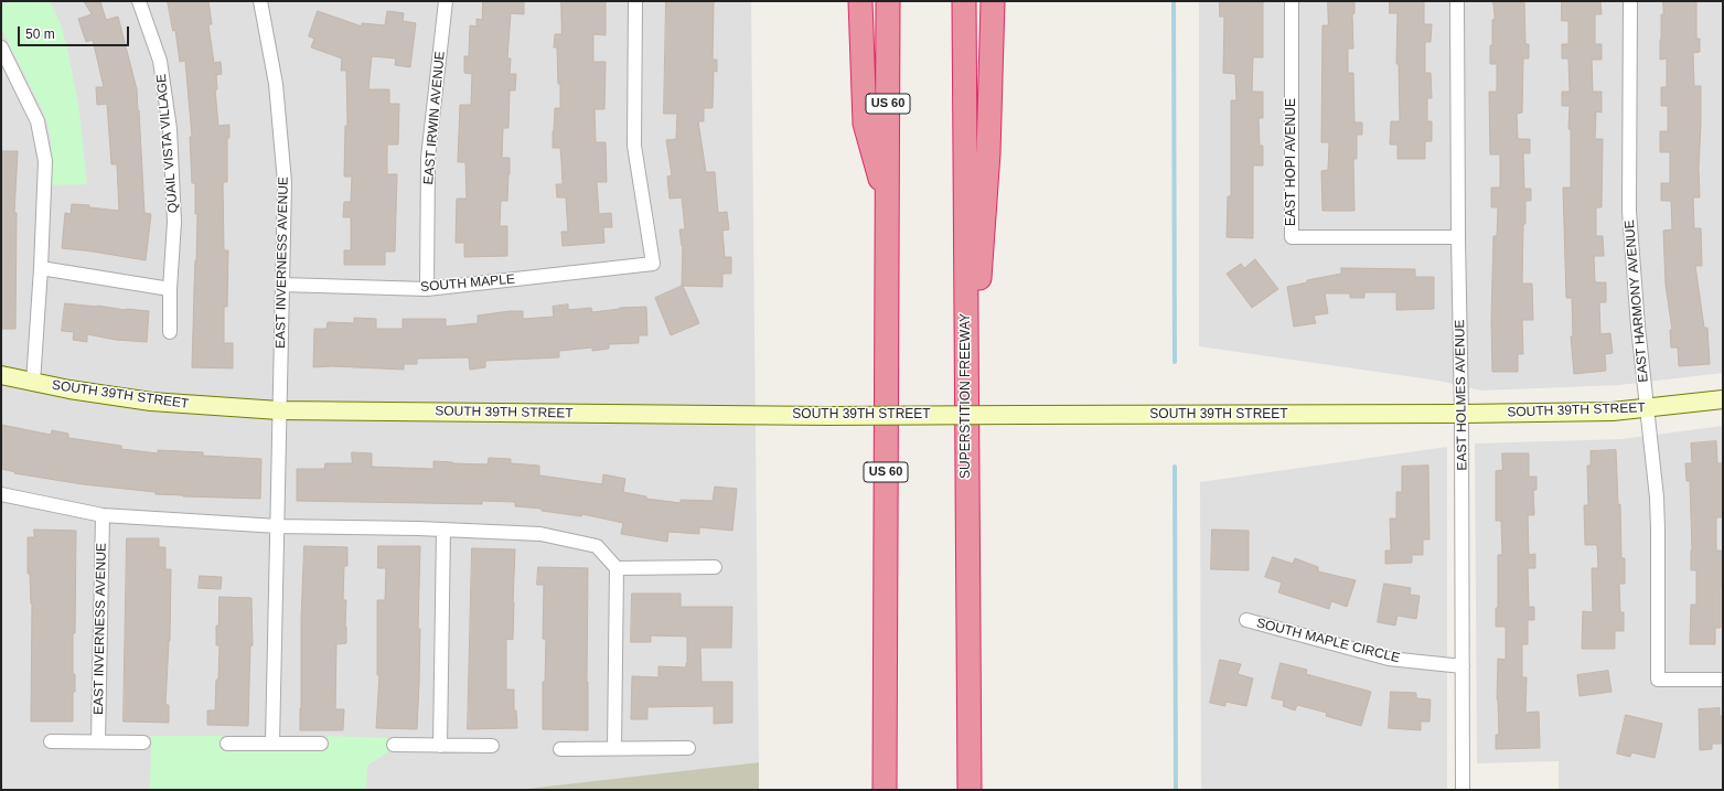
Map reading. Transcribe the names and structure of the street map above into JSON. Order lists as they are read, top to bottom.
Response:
{
  "streets": {
    "highway": ["US 60", "SUPERSTITION FREEWAY"],
    "street": [
      "EAST IRWIN AVENUE",
      "QUAIL VISTA VILLAGE",
      "EAST HOPI AVENUE",
      "EAST INVERNESS AVENUE",
      "SOUTH MAPLE",
      "EAST HARMONY AVENUE",
      "SOUTH 39TH STREET",
      "EAST HOLMES AVENUE",
      "SOUTH MAPLE CIRCLE"
    ]
  },
  "crossings": [
    ["EAST IRWIN AVENUE", "SOUTH MAPLE"],
    ["EAST HOPI AVENUE", "EAST HOLMES AVENUE"],
    ["EAST INVERNESS AVENUE", "SOUTH MAPLE"],
    ["EAST INVERNESS AVENUE", "SOUTH 39TH STREET"],
    ["EAST HARMONY AVENUE", "SOUTH 39TH STREET"],
    ["SOUTH 39TH STREET", "EAST HOLMES AVENUE"],
    ["EAST HOLMES AVENUE", "SOUTH MAPLE CIRCLE"]
  ],
  "scale_bar": "50 m"
}
